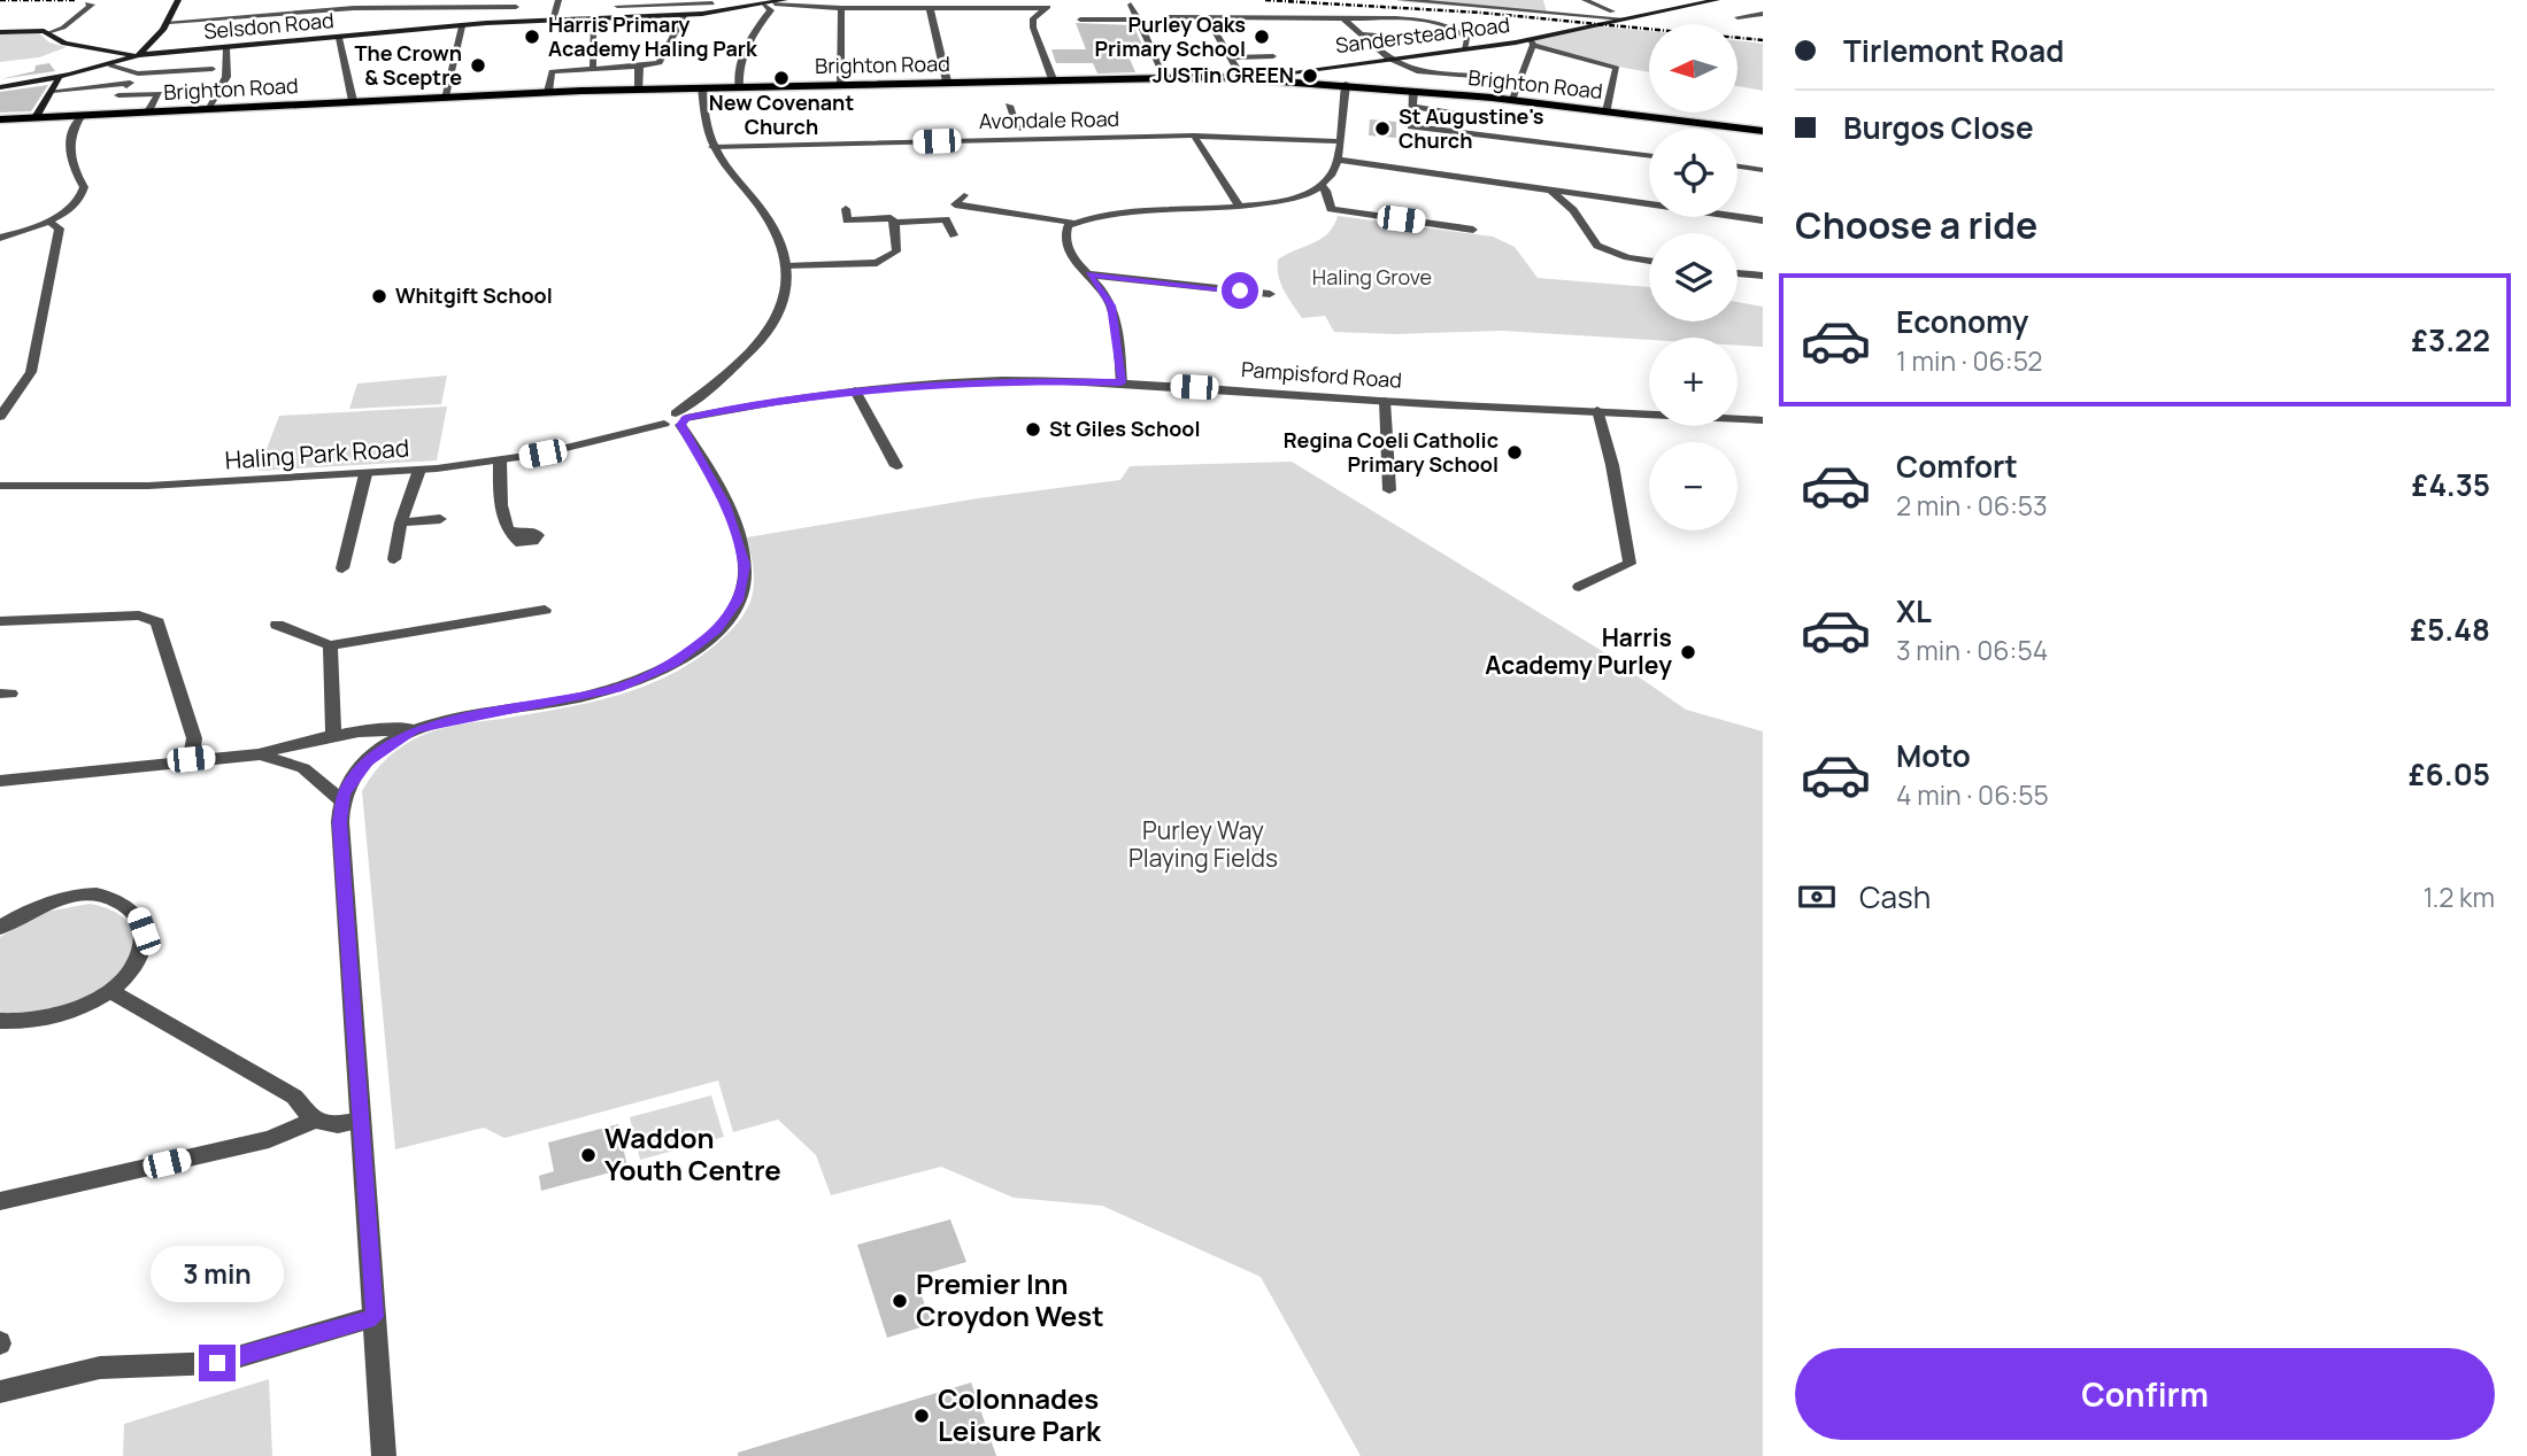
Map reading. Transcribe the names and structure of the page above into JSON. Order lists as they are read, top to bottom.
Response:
{
  "streets": {
    "main road": ["Selsdon Road", "Sanderstead Road", "Brighton Road"],
    "street": ["Avondale Road", "Pampisford Road", "Haling Park Road"]
  },
  "crossings": [
    ["Sanderstead Road", "Brighton Road"],
    ["Brighton Road", "Haling Park Road"],
    ["Avondale Road", "Haling Park Road"],
    ["Pampisford Road", "Haling Park Road"]
  ],
  "parks": ["Haling Grove", "Purley Way Playing Fields"],
  "places": [
    "Harris Primary Academy Haling Park",
    "Purley Oaks Primary School",
    "The Crown & Sceptre",
    "JUSTin GREEN",
    "New Covenant Church",
    "St Augustine's Church",
    "Whitgift School",
    "St Giles School",
    "Regina Coeli Catholic Primary School",
    "Harris Academy Purley",
    "Waddon Youth Centre",
    "Premier Inn Croydon West",
    "Colonnades Leisure Park"
  ],
  "north": "left",
  "page": {
    "banner": ["Tirlemont Road", "Burgos Close"],
    "map_buttons": ["+", "−"],
    "heading": "Choose a ride",
    "list": [
      {
        "name": "Economy",
        "note": "1 min · 06:52",
        "value": "£3.22"
      },
      {
        "name": "Comfort",
        "note": "2 min · 06:53",
        "value": "£4.35"
      },
      {
        "name": "XL",
        "note": "3 min · 06:54",
        "value": "£5.48"
      },
      {
        "name": "Moto",
        "note": "4 min · 06:55",
        "value": "£6.05"
      }
    ],
    "pay": ["Cash", "1.2 km"],
    "bubble": "3 min",
    "buttons": "Confirm"
  }
}
